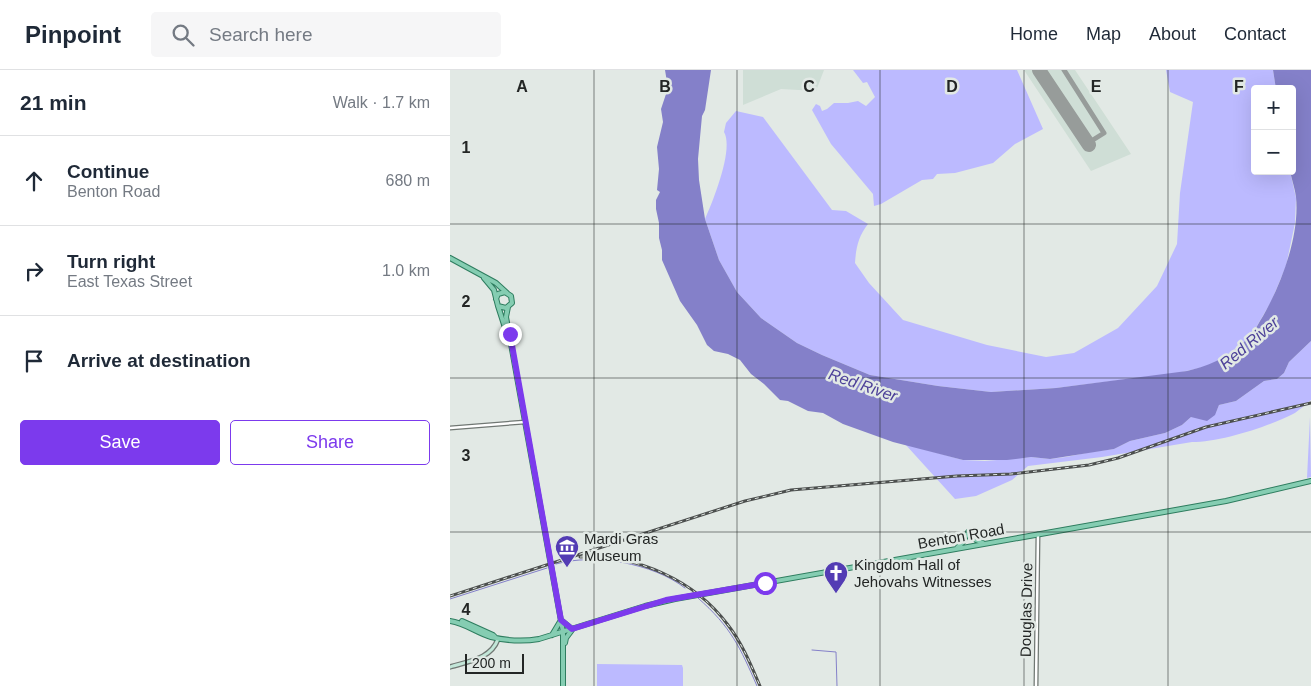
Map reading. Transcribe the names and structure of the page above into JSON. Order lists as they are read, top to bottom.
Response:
{
  "streets": {
    "main road": ["Benton Road"],
    "street": ["Douglas Drive"]
  },
  "crossings": [
    ["Benton Road", "Douglas Drive"]
  ],
  "water": ["Red River"],
  "places": {
    "museum": ["Mardi Gras Museum"],
    "church": ["Kingdom Hall of Jehovahs Witnesses"]
  },
  "scale_bar": "200 m",
  "page": {
    "header": "Pinpoint",
    "search": "Search here",
    "nav": [
      "Home",
      "Map",
      "About",
      "Contact"
    ],
    "heading": ["21 min", "Walk · 1.7 km"],
    "map_buttons": ["+", "−"],
    "list": [
      ["Continue", "Benton Road", "680 m"],
      ["Turn right", "East Texas Street", "1.0 km"],
      "Arrive at destination"
    ],
    "buttons": ["Save", "Share"],
    "scale": "200 m"
  },
  "grid": {
    "columns": [
      "A",
      "B",
      "C",
      "D",
      "E",
      "F"
    ],
    "rows": [
      "1",
      "2",
      "3",
      "4"
    ]
  }
}
